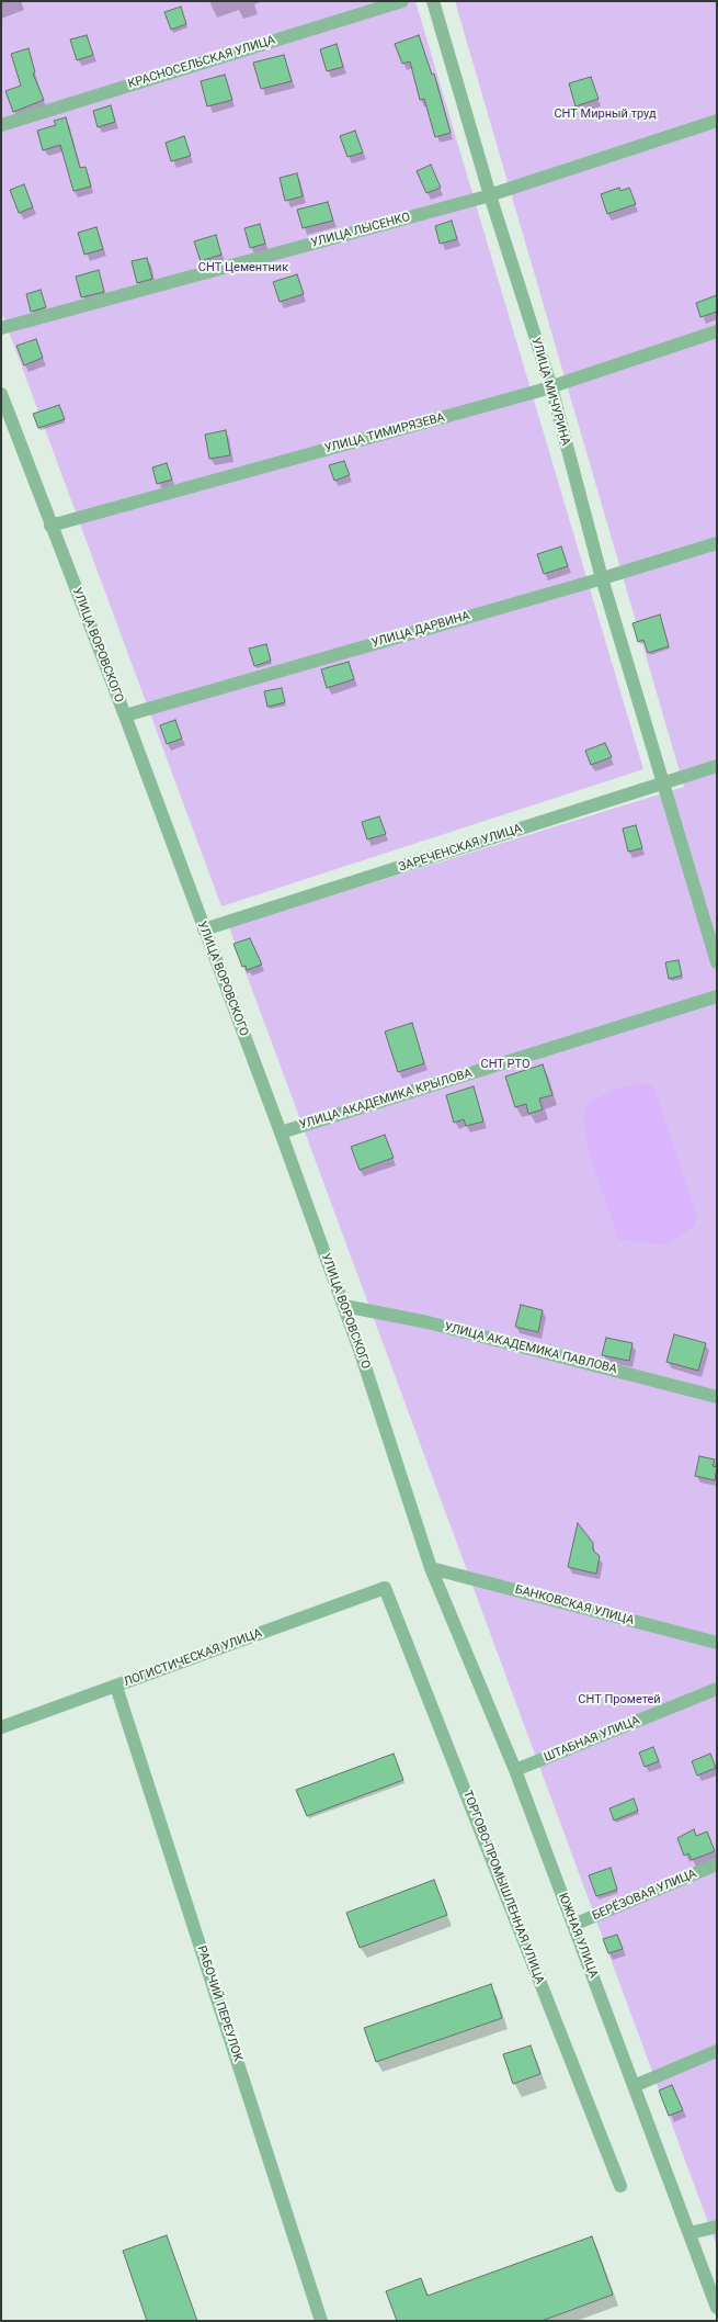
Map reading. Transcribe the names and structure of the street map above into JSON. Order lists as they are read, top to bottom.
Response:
{
  "streets": {
    "street": [
      "КРАСНОСЕЛЬСКАЯ УЛИЦА",
      "УЛИЦА ЛЫСЕНКО",
      "УЛИЦА МИЧУРИНА",
      "УЛИЦА ТИМИРЯЗЕВА",
      "УЛИЦА ДАРВИНА",
      "УЛИЦА ВОРОВСКОГО",
      "ЗАРЕЧЕНСКАЯ УЛИЦА",
      "УЛИЦА АКАДЕМИКА КРЫЛОВА",
      "УЛИЦА АКАДЕМИКА ПАВЛОВА",
      "БАНКОВСКАЯ УЛИЦА",
      "ЛОГИСТИЧЕСКАЯ УЛИЦА",
      "ШТАБНАЯ УЛИЦА",
      "ТОРГОВО-ПРОМЫШЛЕННАЯ УЛИЦА",
      "БЕРЁЗОВАЯ УЛИЦА",
      "ЮЖНАЯ УЛИЦА",
      "РАБОЧИЙ ПЕРЕУЛОК"
    ]
  },
  "crossings": [
    ["УЛИЦА ЛЫСЕНКО", "УЛИЦА МИЧУРИНА"],
    ["УЛИЦА МИЧУРИНА", "УЛИЦА ТИМИРЯЗЕВА"],
    ["УЛИЦА МИЧУРИНА", "УЛИЦА ДАРВИНА"],
    ["УЛИЦА МИЧУРИНА", "ЗАРЕЧЕНСКАЯ УЛИЦА"],
    ["УЛИЦА ТИМИРЯЗЕВА", "УЛИЦА ВОРОВСКОГО"],
    ["УЛИЦА ДАРВИНА", "УЛИЦА ВОРОВСКОГО"],
    ["УЛИЦА ВОРОВСКОГО", "ЗАРЕЧЕНСКАЯ УЛИЦА"],
    ["УЛИЦА ВОРОВСКОГО", "УЛИЦА АКАДЕМИКА КРЫЛОВА"],
    ["УЛИЦА ВОРОВСКОГО", "УЛИЦА АКАДЕМИКА ПАВЛОВА"],
    ["УЛИЦА ВОРОВСКОГО", "БАНКОВСКАЯ УЛИЦА"],
    ["УЛИЦА ВОРОВСКОГО", "ЮЖНАЯ УЛИЦА"],
    ["БАНКОВСКАЯ УЛИЦА", "ЮЖНАЯ УЛИЦА"],
    ["ЛОГИСТИЧЕСКАЯ УЛИЦА", "ТОРГОВО-ПРОМЫШЛЕННАЯ УЛИЦА"],
    ["ЛОГИСТИЧЕСКАЯ УЛИЦА", "РАБОЧИЙ ПЕРЕУЛОК"],
    ["ШТАБНАЯ УЛИЦА", "ЮЖНАЯ УЛИЦА"],
    ["БЕРЁЗОВАЯ УЛИЦА", "ЮЖНАЯ УЛИЦА"]
  ],
  "parks": [
    "СНТ Мирный труд",
    "СНТ Цементник",
    "СНТ РТО",
    "СНТ Прометей"
  ]
}
